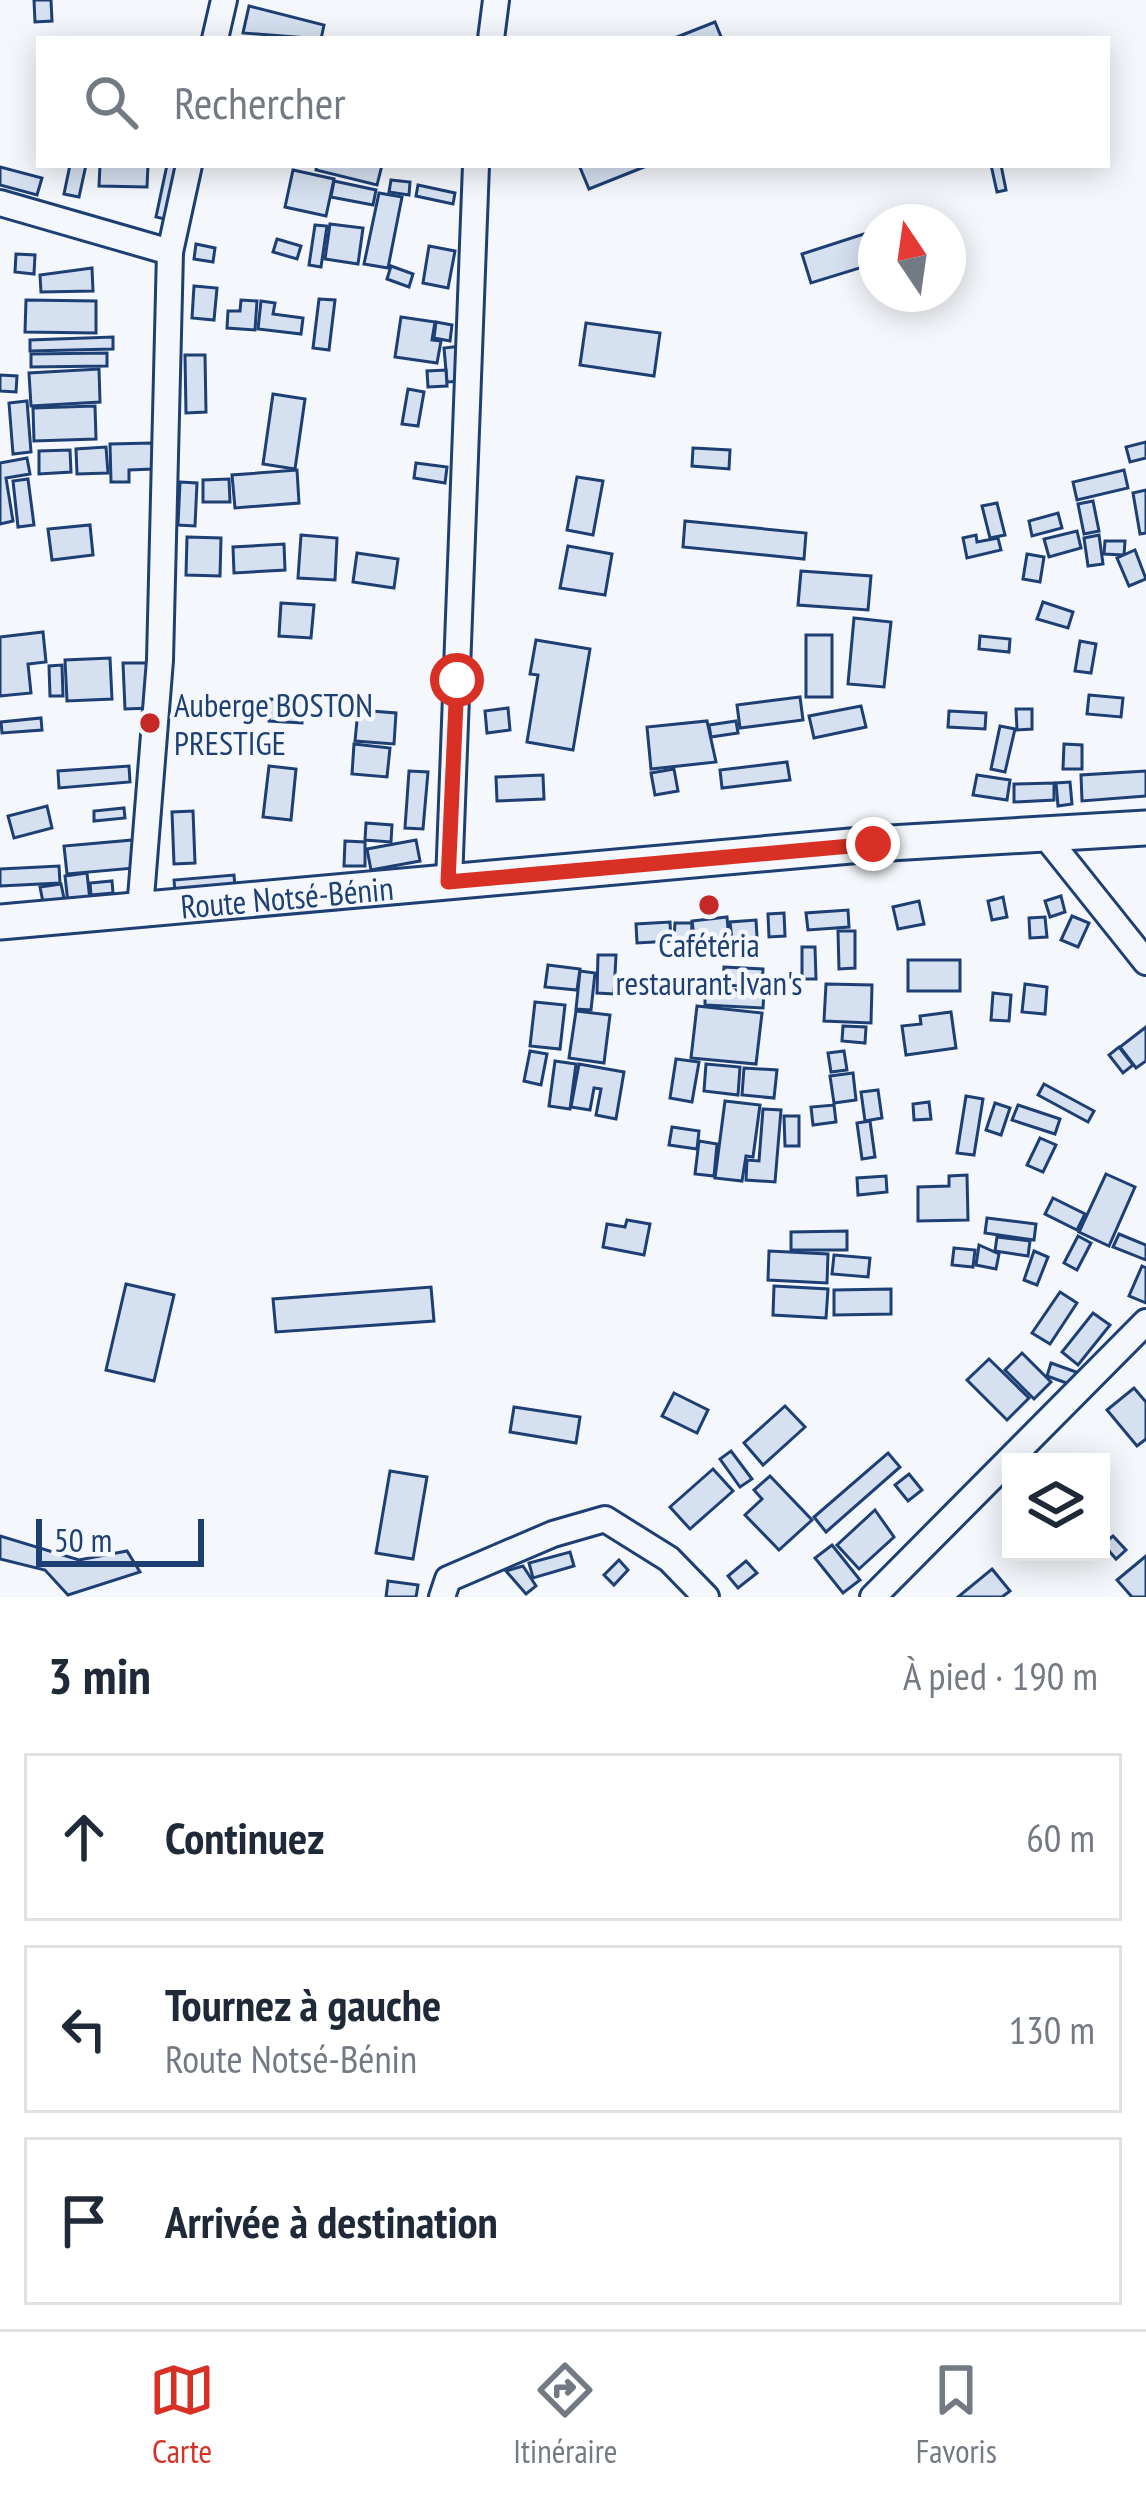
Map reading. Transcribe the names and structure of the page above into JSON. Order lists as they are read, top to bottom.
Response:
{
  "streets": {
    "main road": ["Route Notsé-Bénin"]
  },
  "places": ["Auberge BOSTON PRESTIGE", "Cafétéria restaurant Ivan's"],
  "scale_bar": "50 m",
  "north": "top",
  "page": {
    "search": "Rechercher",
    "scale": "50 m",
    "heading": ["3 min", "À pied · 190 m"],
    "list": [
      ["Continuez", "60 m"],
      ["Tournez à gauche", "Route Notsé-Bénin", "130 m"],
      "Arrivée à destination"
    ],
    "nav": ["Carte", "Itinéraire", "Favoris"]
  }
}
